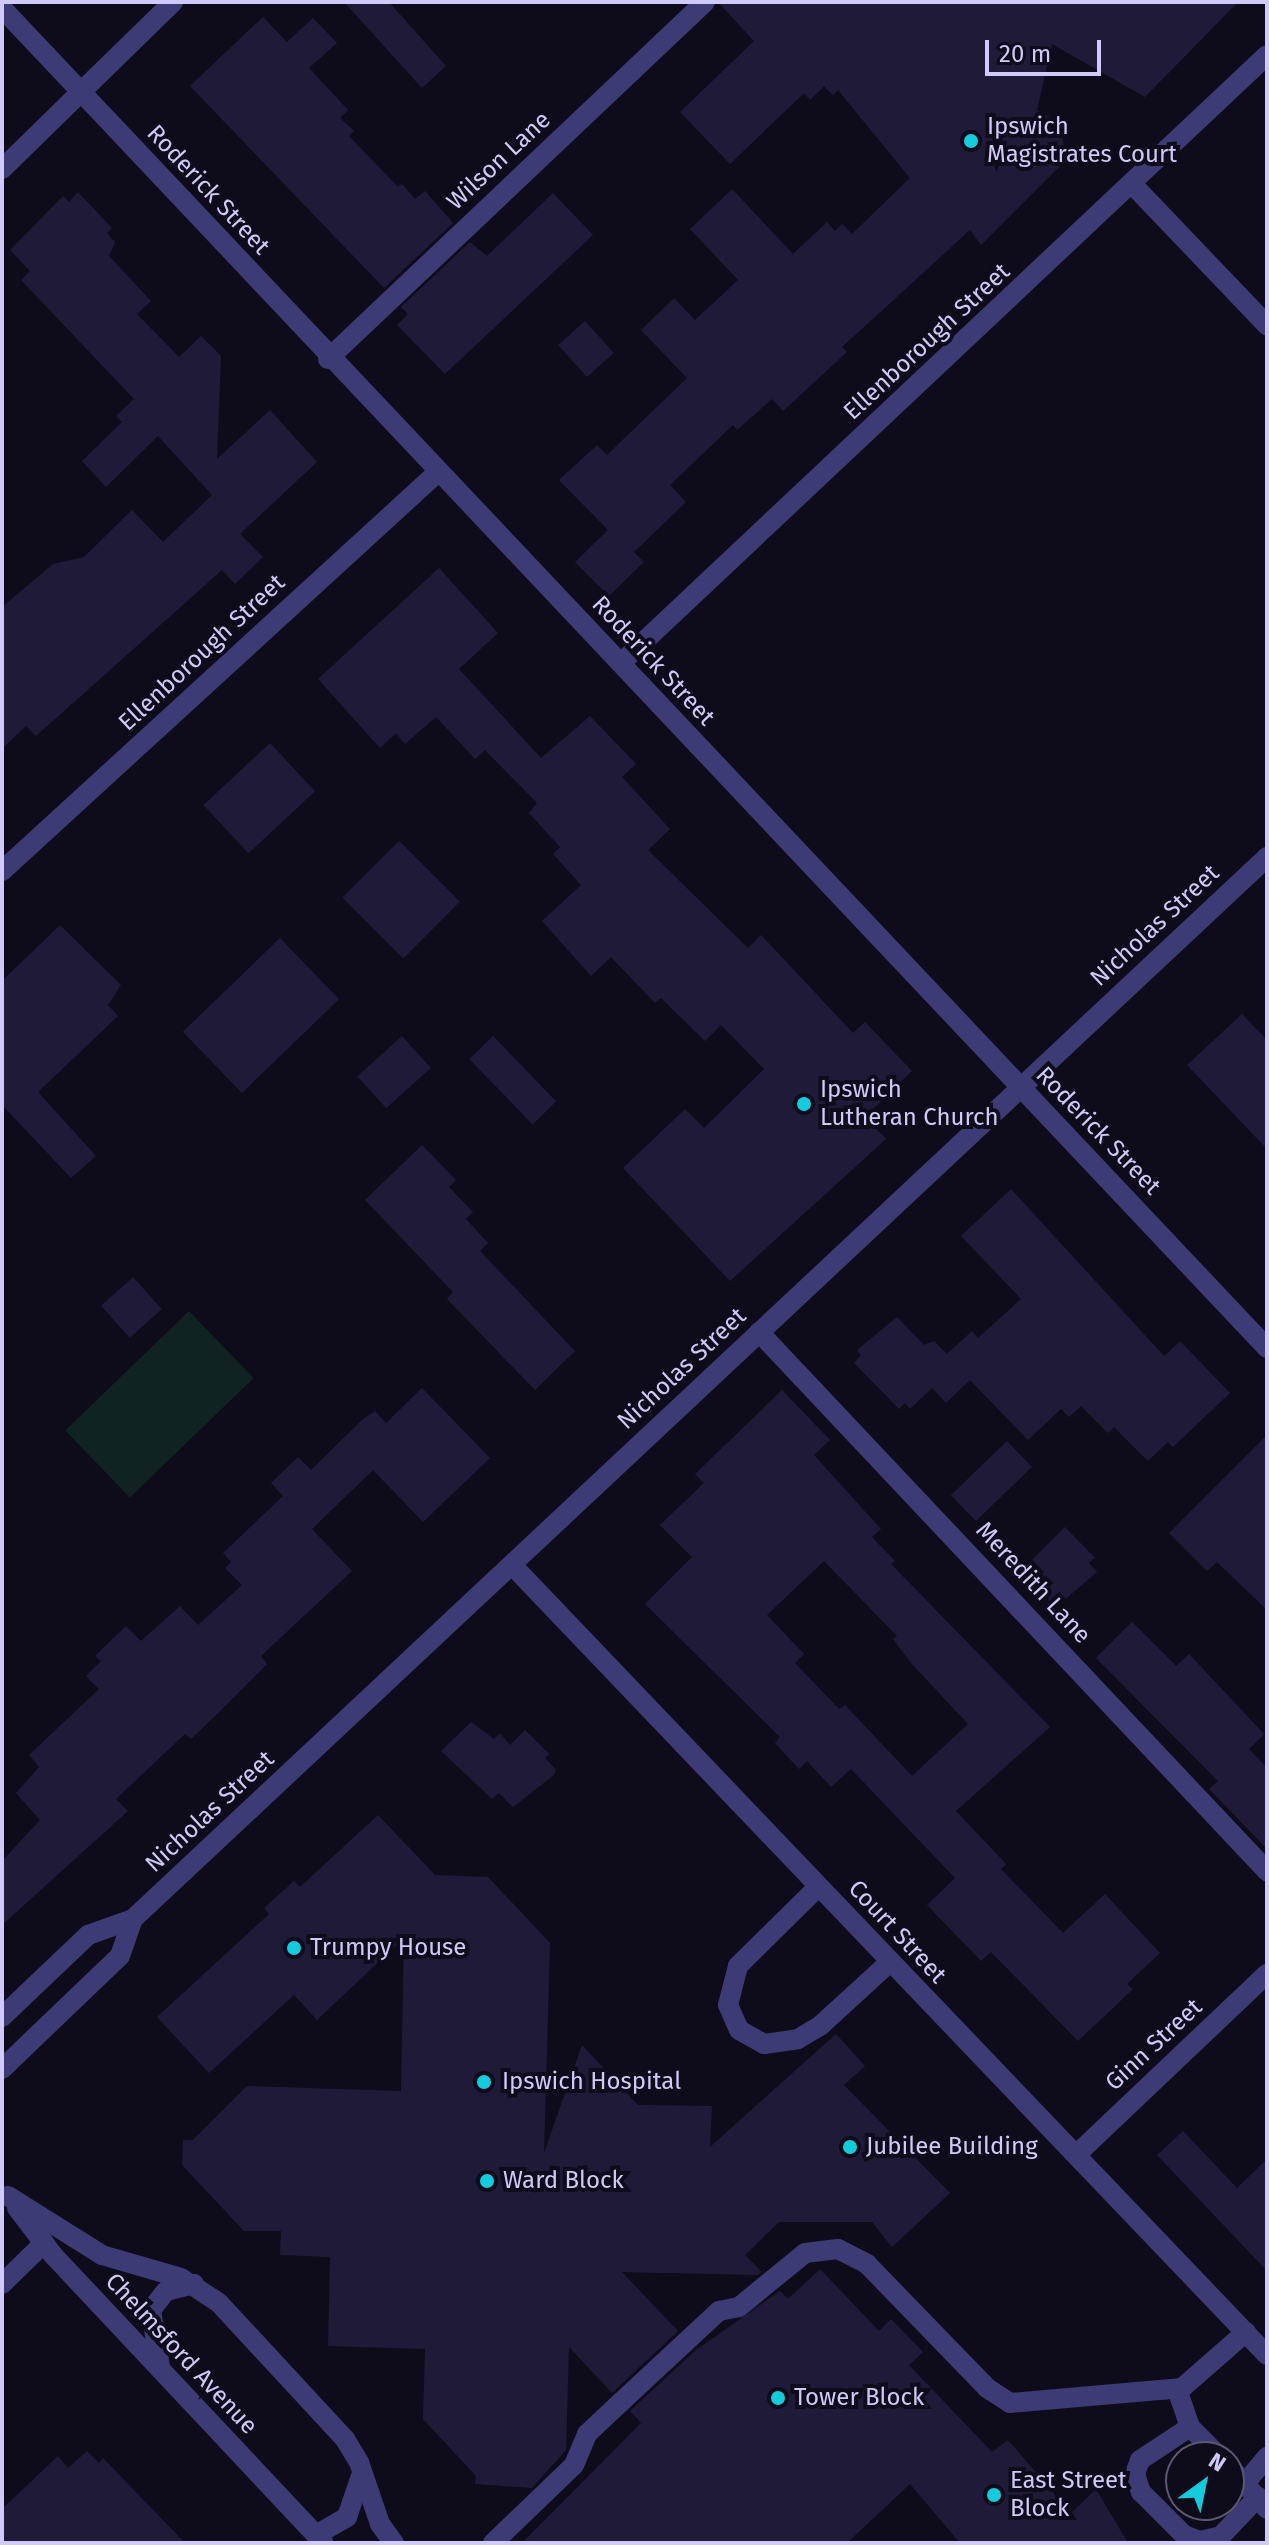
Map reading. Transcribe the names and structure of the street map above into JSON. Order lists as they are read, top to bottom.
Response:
{
  "streets": {
    "street": [
      "Wilson Lane",
      "Roderick Street",
      "Ellenborough Street",
      "Nicholas Street",
      "Meredith Lane",
      "Court Street",
      "Ginn Street",
      "Chelmsford Avenue"
    ]
  },
  "crossings": [
    ["Wilson Lane", "Roderick Street"],
    ["Roderick Street", "Ellenborough Street"],
    ["Roderick Street", "Nicholas Street"],
    ["Nicholas Street", "Meredith Lane"],
    ["Nicholas Street", "Court Street"],
    ["Court Street", "Ginn Street"]
  ],
  "places": [
    "Ipswich Magistrates Court",
    "Ipswich Lutheran Church",
    "Trumpy House",
    "Ipswich Hospital",
    "Jubilee Building",
    "Ward Block",
    "Tower Block",
    "East Street Block"
  ],
  "scale_bar": "20 m",
  "north": "top right"
}
